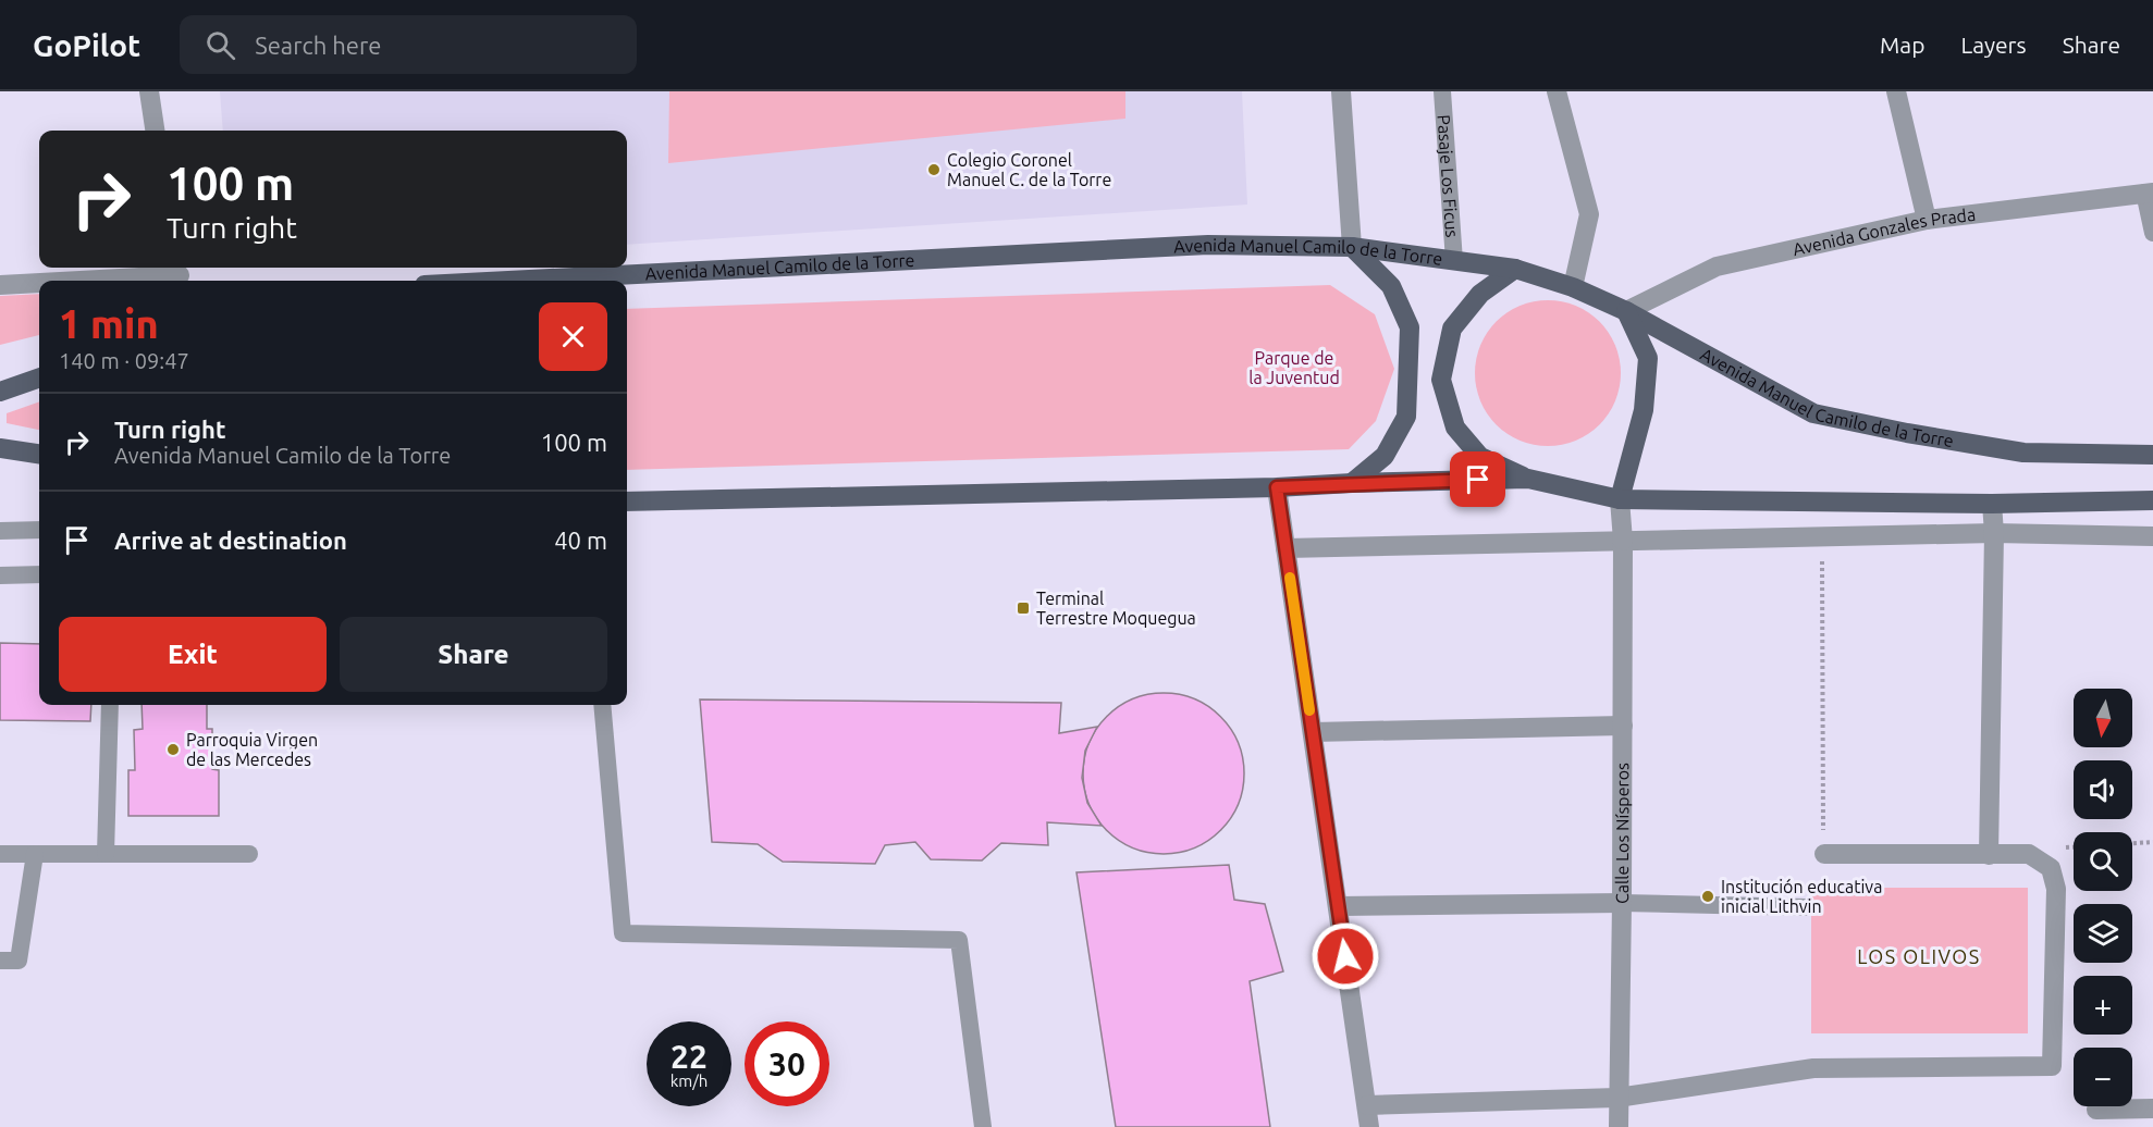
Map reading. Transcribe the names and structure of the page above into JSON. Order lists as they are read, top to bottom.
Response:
{
  "streets": {
    "main road": ["Avenida Manuel Camilo de la Torre"],
    "street": ["Avenida Gonzales Prada", "Calle Los Nísperos"],
    "lane": ["Pasaje Los Ficus"]
  },
  "crossings": [
    ["Pasaje Los Ficus", "Avenida Manuel Camilo de la Torre"],
    ["Avenida Gonzales Prada", "Avenida Manuel Camilo de la Torre"],
    ["Avenida Gonzales Prada", "Calle Los Nísperos"],
    ["Avenida Manuel Camilo de la Torre", "Calle Los Nísperos"]
  ],
  "districts": ["LOS OLIVOS"],
  "parks": ["Parque de la Juventud"],
  "places": {
    "other": ["Colegio Coronel Manuel C. de la Torre", "Parroquia Virgen de las Mercedes", "Institución educativa inicial Lithvin"],
    "transit": ["Terminal Terrestre Moquegua"]
  },
  "north": "bottom",
  "page": {
    "header": "GoPilot",
    "search": "Search here",
    "nav": ["Map", "Layers", "Share"],
    "turn": ["100 m", "Turn right"],
    "heading": ["1 min", "140 m · 09:47"],
    "list": [
      {
        "name": "Turn right",
        "note": "Avenida Manuel Camilo de la Torre",
        "value": "100 m"
      },
      {
        "name": "Arrive at destination",
        "value": "40 m"
      }
    ],
    "buttons": ["Exit", "Share"],
    "map_buttons": ["+", "−"],
    "speed": "22 km/h",
    "limit": "30"
  }
}
